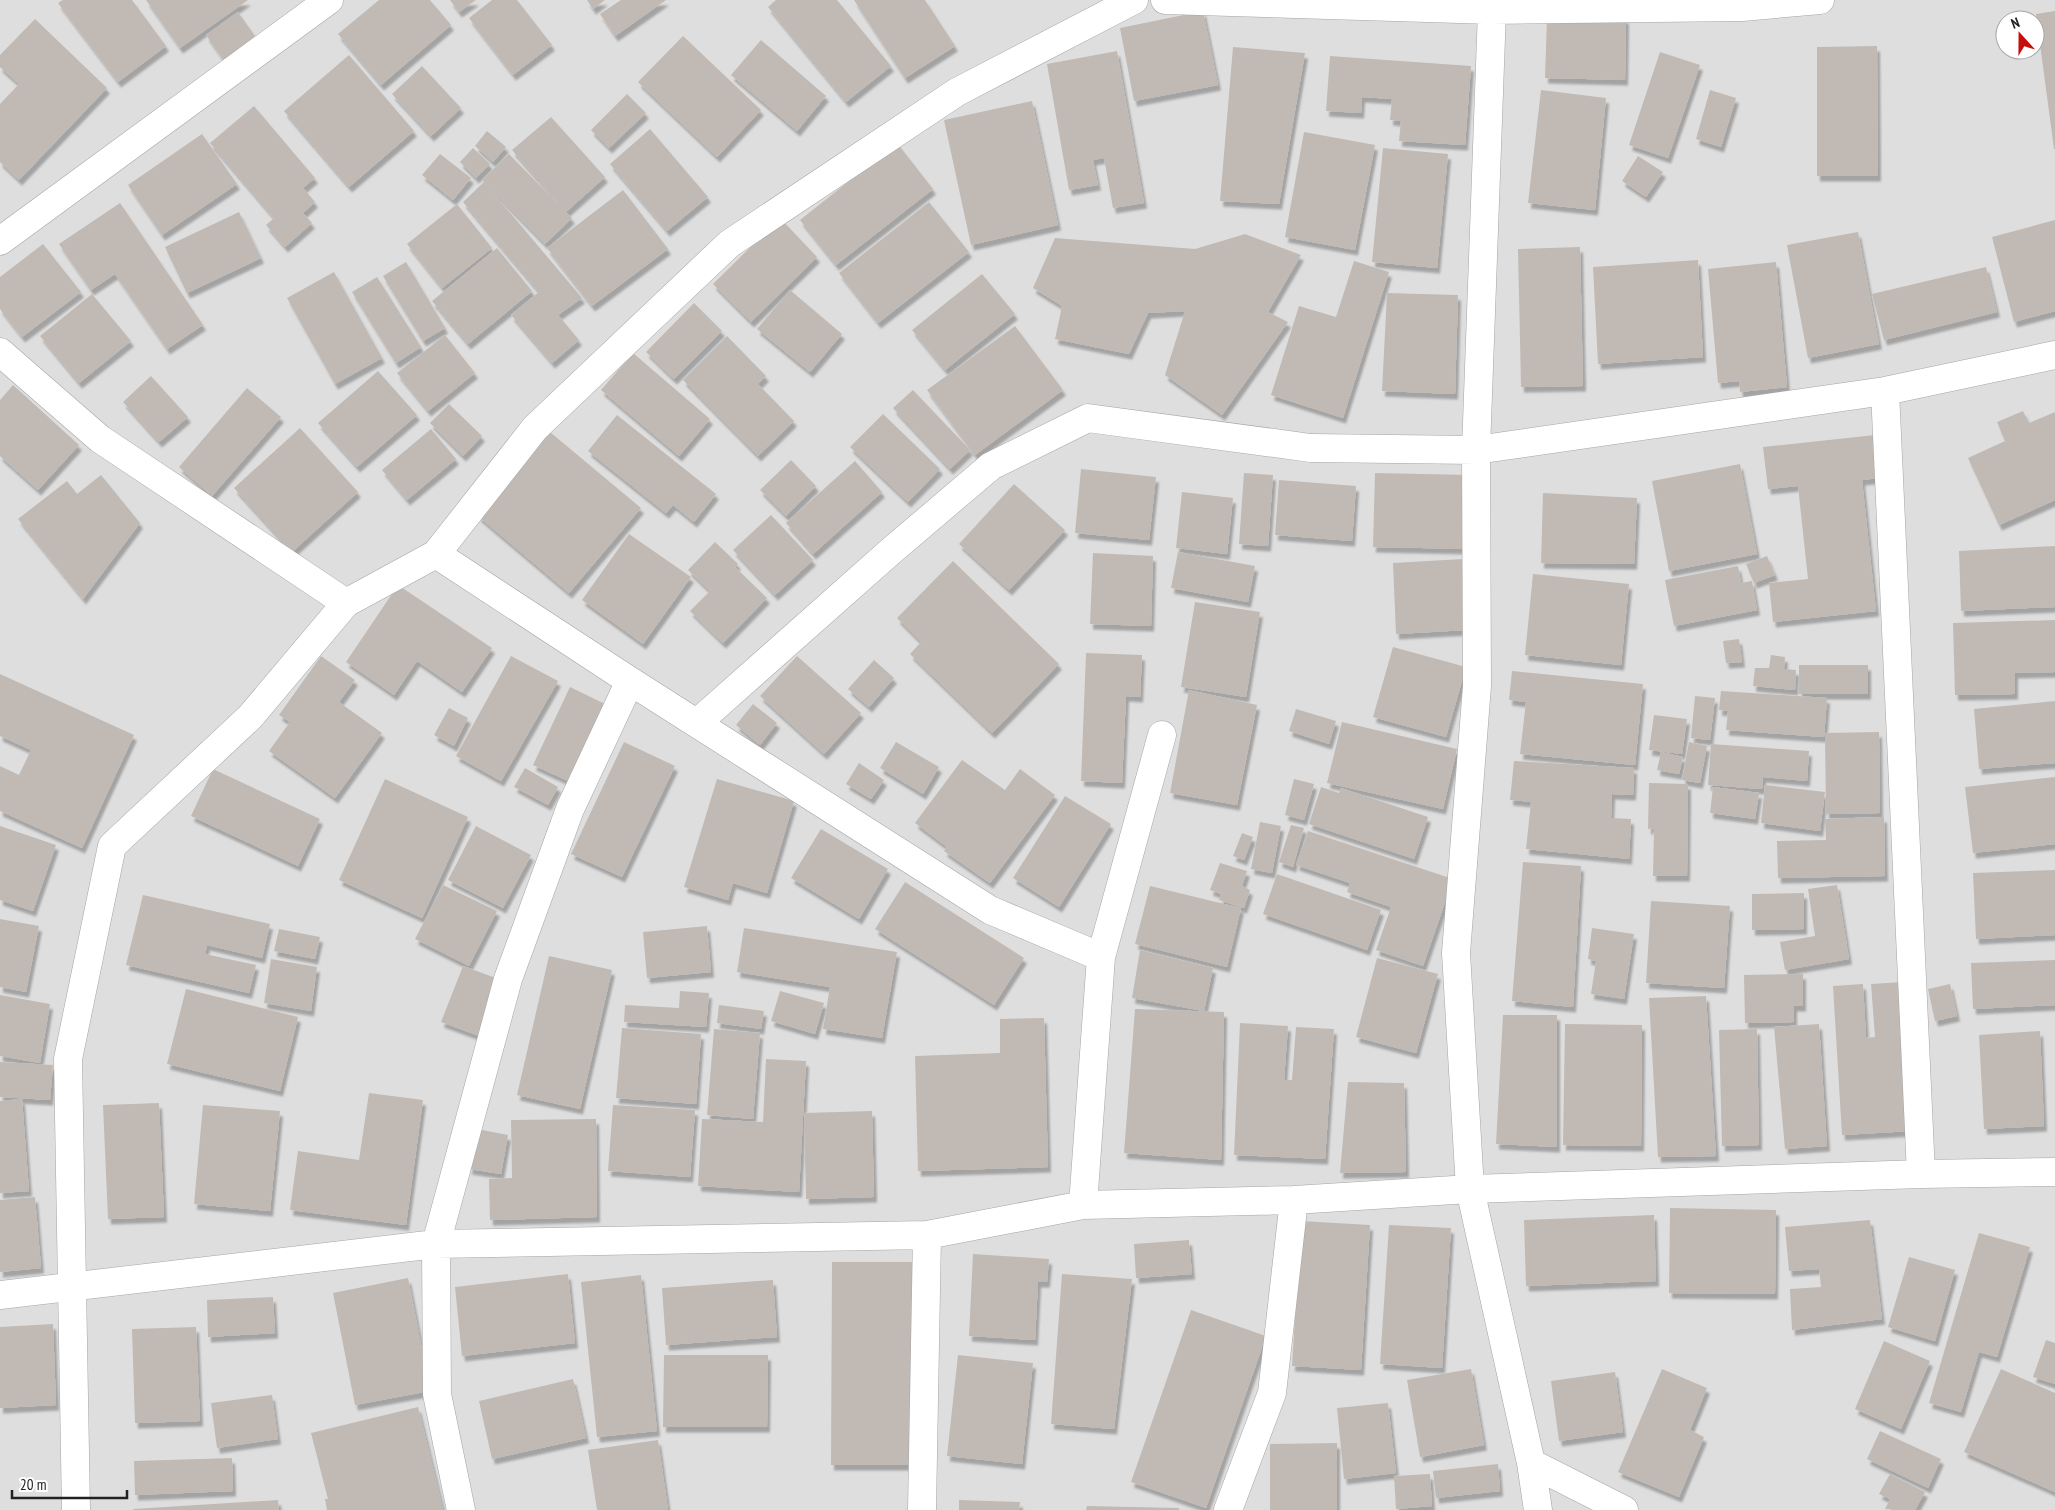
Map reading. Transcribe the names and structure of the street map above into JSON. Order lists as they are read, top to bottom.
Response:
{
  "scale_bar": "20 m",
  "north": "top"
}
